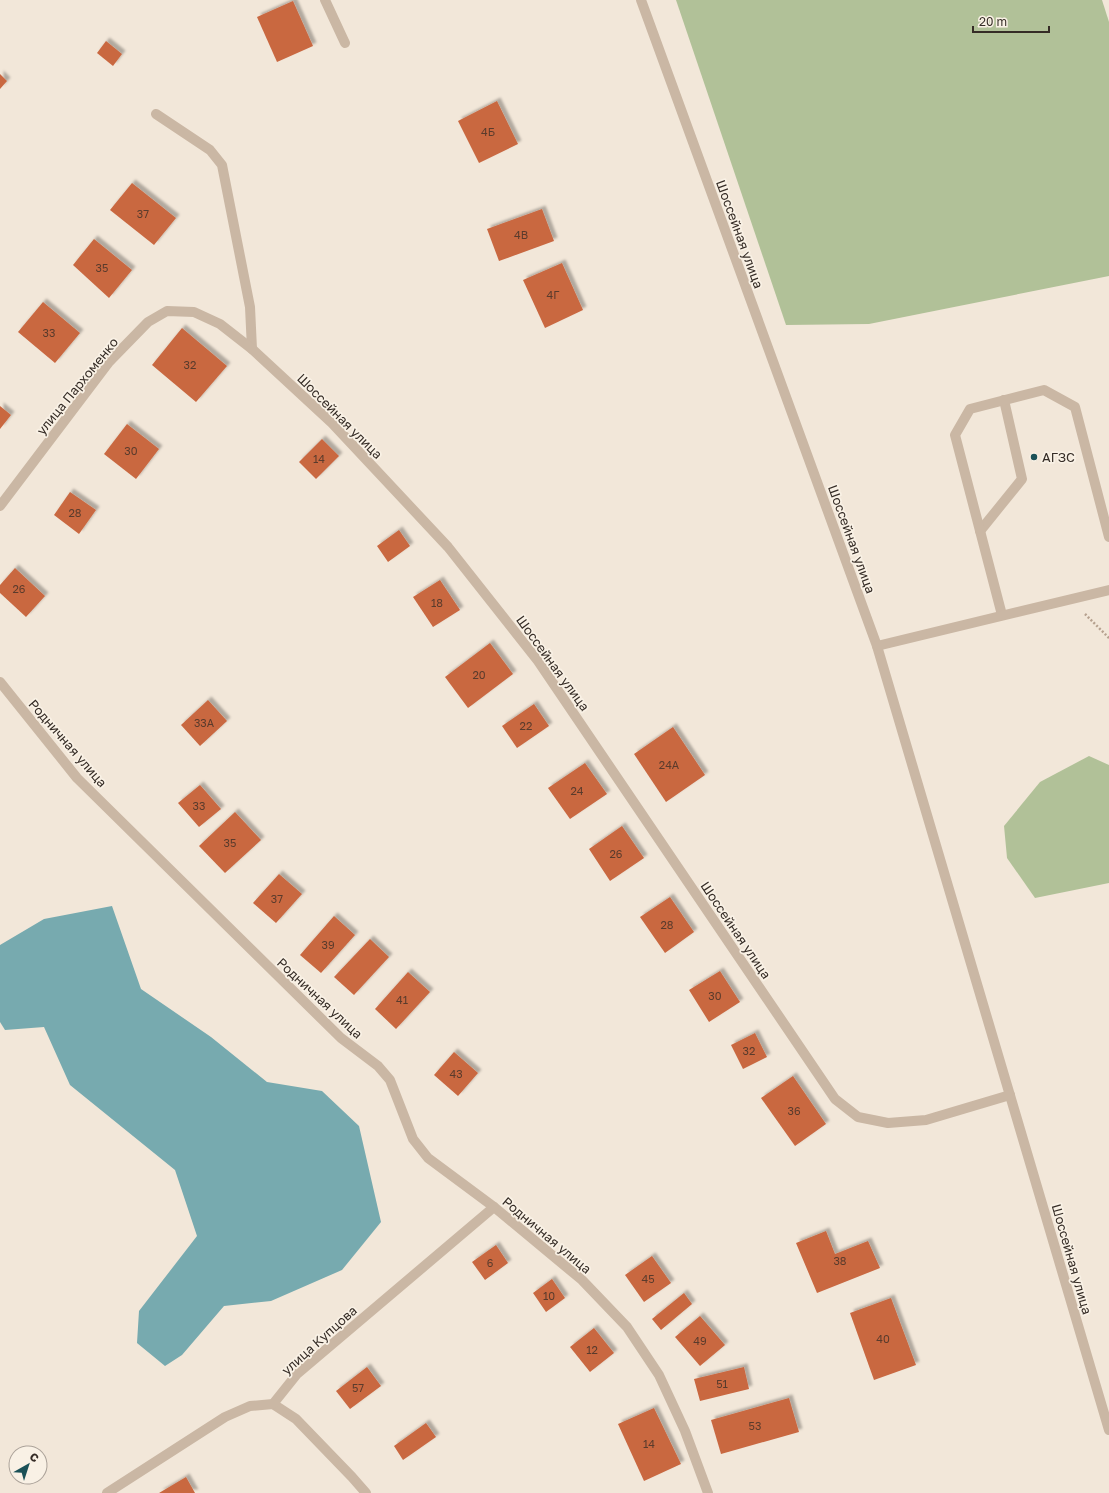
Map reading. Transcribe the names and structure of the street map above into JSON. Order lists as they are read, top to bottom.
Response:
{
  "streets": {
    "street": [
      "Шоссейная улица",
      "улица Пархоменко",
      "Родничная улица",
      "улица Купцова"
    ]
  },
  "crossings": [
    ["Шоссейная улица", "улица Пархоменко"],
    ["Родничная улица", "улица Купцова"]
  ],
  "places": ["АГЗС"],
  "house_numbers": [
    "4Б",
    "37",
    "4В",
    "35",
    "4Г",
    "33",
    "32",
    "30",
    "14",
    "28",
    "26",
    "18",
    "20",
    "33А",
    "22",
    "24А",
    "24",
    "33",
    "35",
    "26",
    "37",
    "28",
    "39",
    "30",
    "41",
    "32",
    "43",
    "36",
    "38",
    "6",
    "45",
    "10",
    "40",
    "49",
    "12",
    "51",
    "57",
    "53",
    "14"
  ],
  "scale_bar": "20 m",
  "north": "top right"
}
